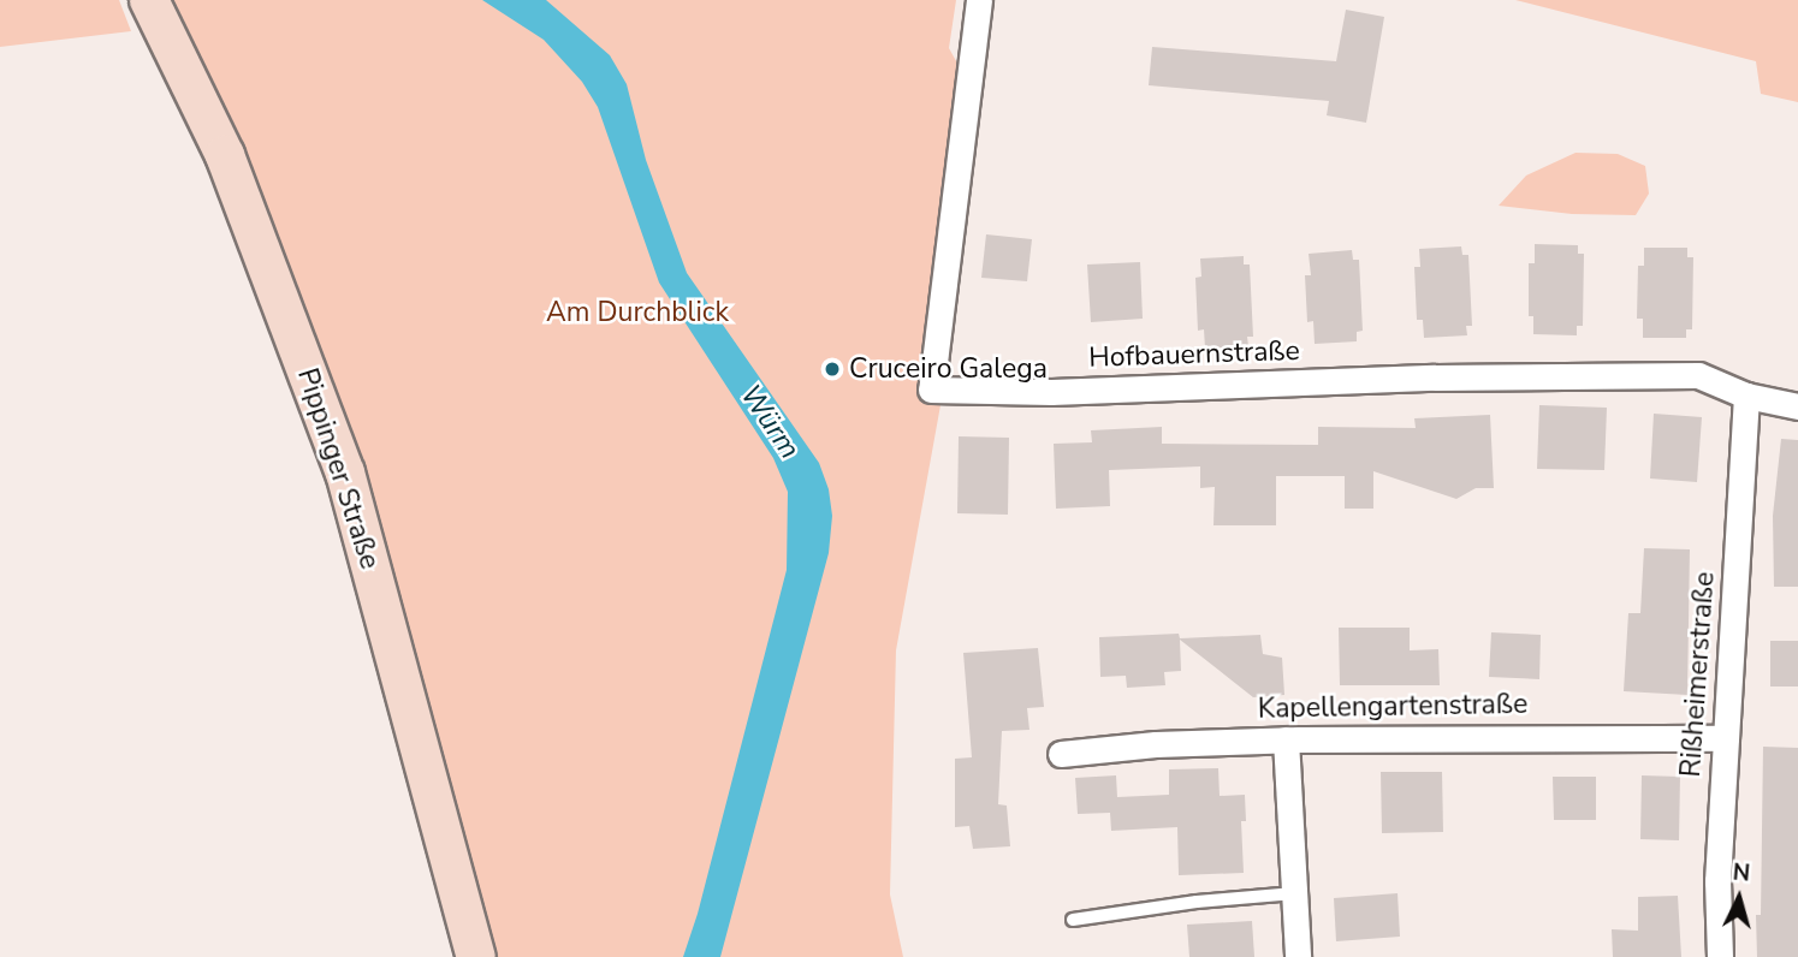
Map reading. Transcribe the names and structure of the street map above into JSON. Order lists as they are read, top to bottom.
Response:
{
  "streets": {
    "main road": ["Pippinger Straße"],
    "street": ["Hofbauernstraße", "Rißheimerstraße", "Kapellengartenstraße"]
  },
  "crossings": [
    ["Hofbauernstraße", "Rißheimerstraße"],
    ["Rißheimerstraße", "Kapellengartenstraße"]
  ],
  "water": ["Würm"],
  "parks": ["Am Durchblick"],
  "places": ["Cruceiro Galega"],
  "north": "top"
}
